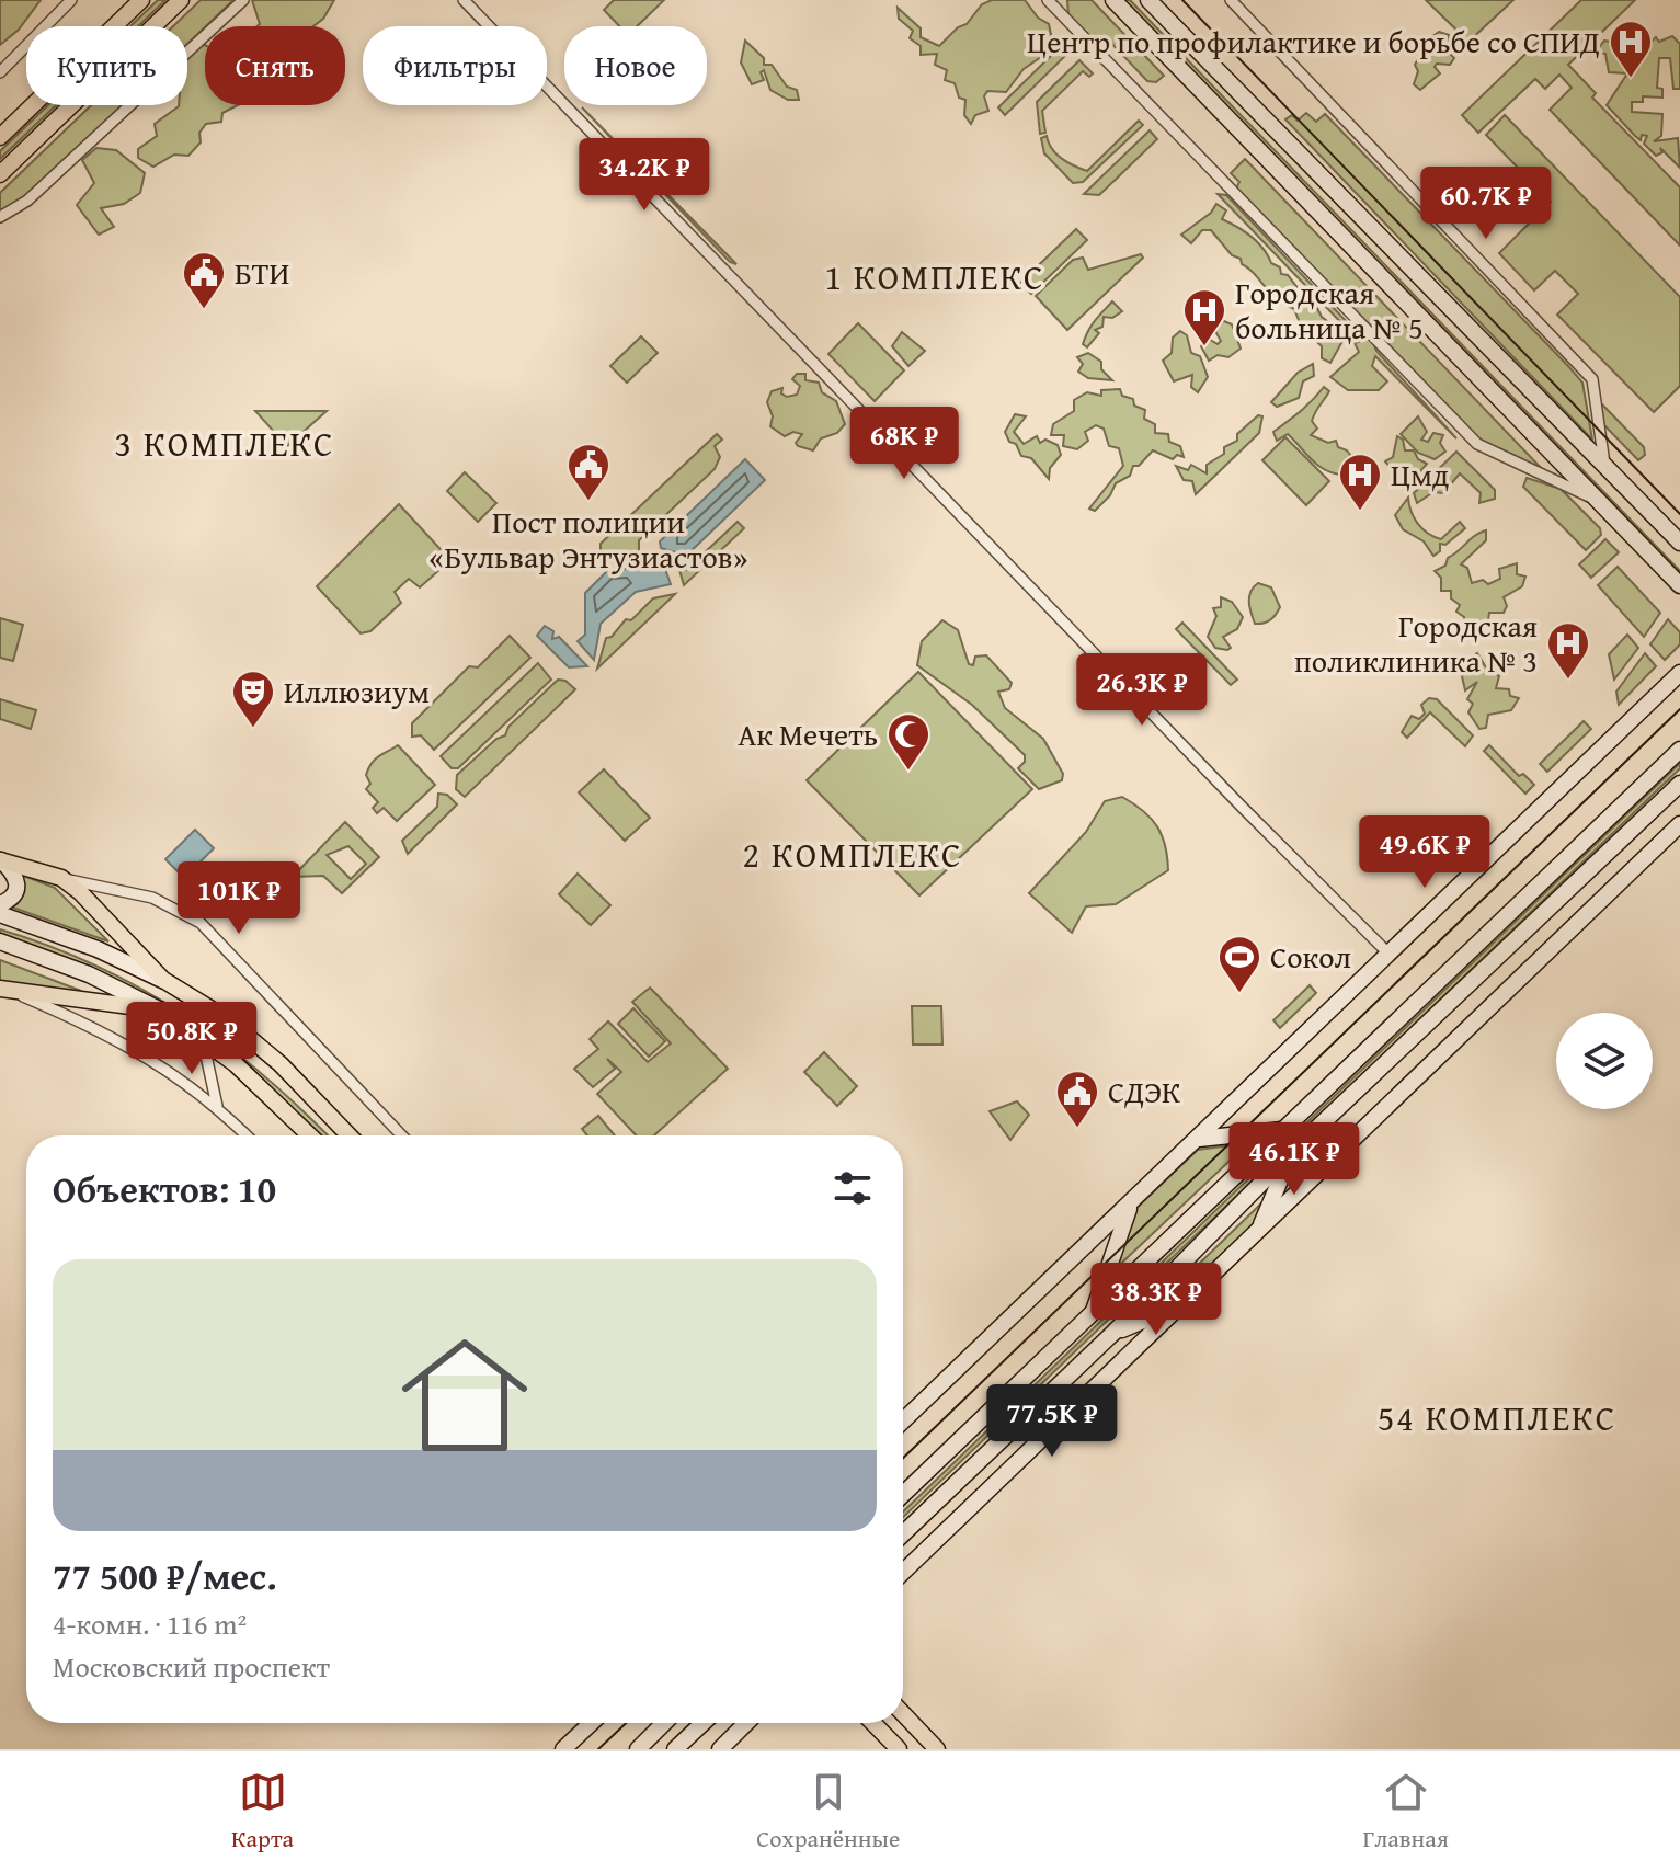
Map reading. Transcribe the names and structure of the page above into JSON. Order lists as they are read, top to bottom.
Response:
{
  "districts": [
    "1 КОМПЛЕКС",
    "3 КОМПЛЕКС",
    "2 КОМПЛЕКС",
    "54 КОМПЛЕКС"
  ],
  "places": {
    "hospital": [
      "Центр по профилактике и борьбе со СПИД",
      "Городская больница № 5",
      "Цмд",
      "Городская поликлиника № 3"
    ],
    "public building": ["БТИ", "Пост полиции «Бульвар Энтузиастов»", "СДЭК"],
    "theatre": ["Иллюзиум"],
    "mosque": ["Ак Мечеть"],
    "sports": ["Сокол"]
  },
  "page": {
    "chip": [
      "Купить",
      "Снять",
      "Фильтры",
      "Новое"
    ],
    "price": [
      "34.2K ₽",
      "60.7K ₽",
      "68K ₽",
      "26.3K ₽",
      "49.6K ₽",
      "101K ₽",
      "50.8K ₽",
      "46.1K ₽",
      "38.3K ₽",
      "77.5K ₽"
    ],
    "heading": "Объектов: 10",
    "list": [
      {
        "name": "77 500 ₽/мес.",
        "note": "4-комн. · 116 m² · Московский проспект"
      }
    ],
    "tabs": ["Карта", "Сохранённые", "Главная"]
  }
}
